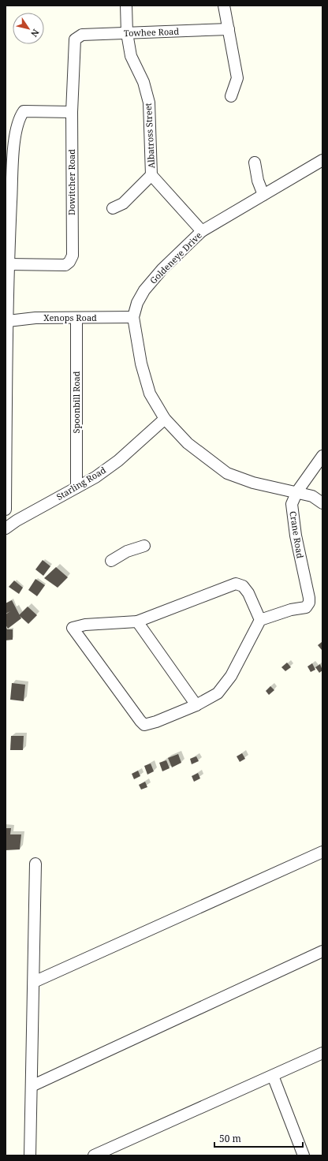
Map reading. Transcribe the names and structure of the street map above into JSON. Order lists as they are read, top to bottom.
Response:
{
  "streets": {
    "street": [
      "Towhee Road",
      "Albatross Street",
      "Dowitcher Road",
      "Goldeneye Drive",
      "Xenops Road",
      "Spoonbill Road",
      "Starling Road",
      "Crane Road"
    ]
  },
  "crossings": [
    ["Towhee Road", "Albatross Street"],
    ["Towhee Road", "Dowitcher Road"],
    ["Albatross Street", "Goldeneye Drive"],
    ["Goldeneye Drive", "Xenops Road"],
    ["Goldeneye Drive", "Starling Road"],
    ["Goldeneye Drive", "Crane Road"],
    ["Xenops Road", "Spoonbill Road"],
    ["Spoonbill Road", "Starling Road"]
  ],
  "scale_bar": "50 m",
  "north": "bottom right"
}
